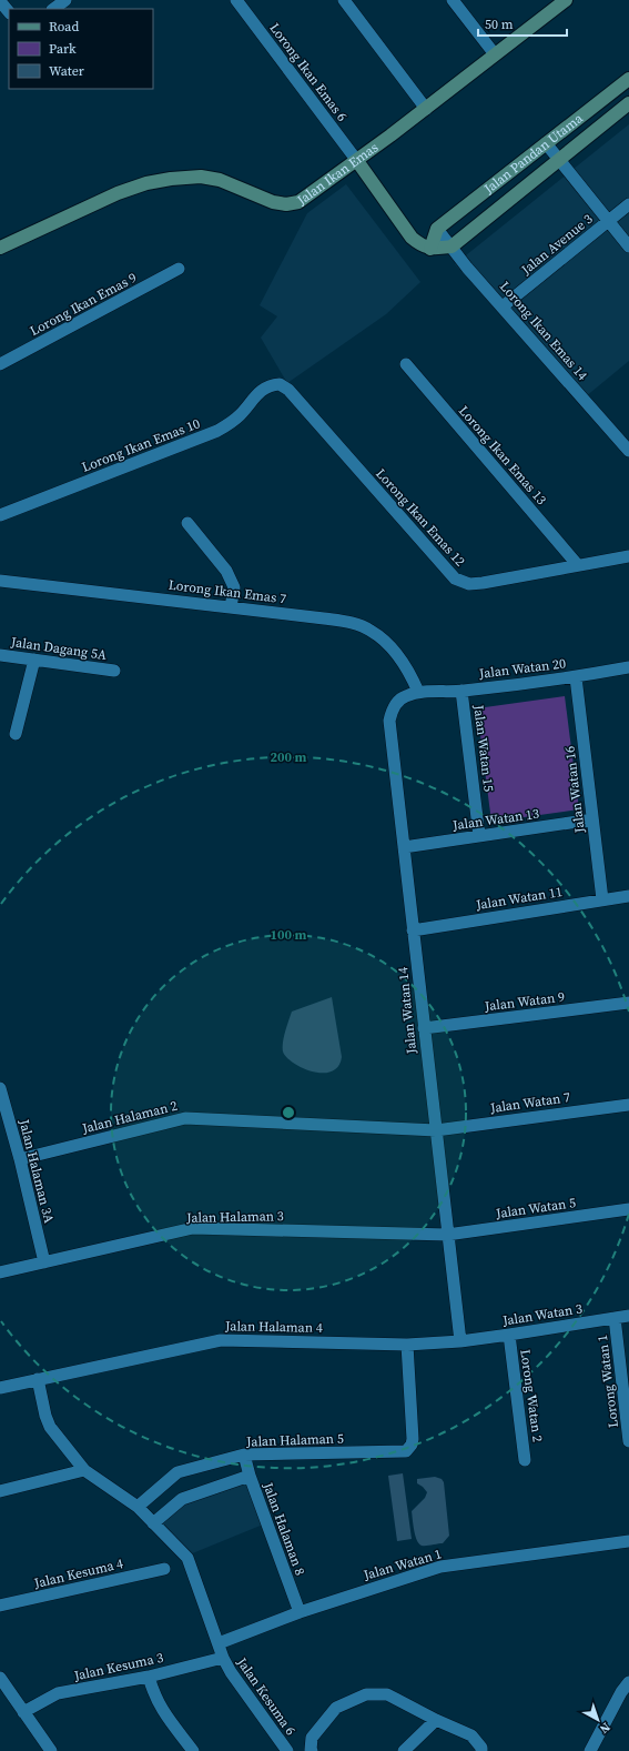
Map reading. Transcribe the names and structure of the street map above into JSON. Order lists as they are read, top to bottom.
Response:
{
  "streets": {
    "street": [
      "Lorong Ikan Emas 6",
      "Jalan Pandan Utama",
      "Jalan Ikan Emas",
      "Jalan Avenue 3",
      "Lorong Ikan Emas 9",
      "Lorong Ikan Emas 14",
      "Lorong Ikan Emas 10",
      "Lorong Ikan Emas 13",
      "Lorong Ikan Emas 12",
      "Lorong Ikan Emas 7",
      "Jalan Dagang 5A",
      "Jalan Watan 20",
      "Jalan Watan 15",
      "Jalan Watan 16",
      "Jalan Watan 13",
      "Jalan Watan 11",
      "Jalan Watan 9",
      "Jalan Watan 14",
      "Jalan Watan 7",
      "Jalan Halaman 2",
      "Jalan Halaman 3A",
      "Jalan Watan 5",
      "Jalan Halaman 3",
      "Jalan Watan 3",
      "Jalan Halaman 4",
      "Lorong Watan 1",
      "Lorong Watan 2",
      "Jalan Halaman 5",
      "Jalan Halaman 8",
      "Jalan Watan 1",
      "Jalan Kesuma 4",
      "Jalan Kesuma 3",
      "Jalan Kesuma 6"
    ]
  },
  "crossings": [
    ["Lorong Ikan Emas 6", "Jalan Ikan Emas"],
    ["Jalan Pandan Utama", "Lorong Ikan Emas 14"],
    ["Jalan Avenue 3", "Lorong Ikan Emas 14"],
    ["Lorong Ikan Emas 10", "Lorong Ikan Emas 12"],
    ["Lorong Ikan Emas 13", "Lorong Ikan Emas 12"],
    ["Lorong Ikan Emas 7", "Jalan Watan 20"],
    ["Lorong Ikan Emas 7", "Jalan Watan 14"],
    ["Jalan Watan 20", "Jalan Watan 15"],
    ["Jalan Watan 20", "Jalan Watan 16"],
    ["Jalan Watan 20", "Jalan Watan 14"],
    ["Jalan Watan 15", "Jalan Watan 13"],
    ["Jalan Watan 16", "Jalan Watan 13"],
    ["Jalan Watan 16", "Jalan Watan 11"],
    ["Jalan Watan 13", "Jalan Watan 14"],
    ["Jalan Watan 11", "Jalan Watan 14"],
    ["Jalan Watan 9", "Jalan Watan 14"],
    ["Jalan Watan 14", "Jalan Watan 7"],
    ["Jalan Watan 14", "Jalan Halaman 2"],
    ["Jalan Watan 14", "Jalan Watan 5"],
    ["Jalan Watan 14", "Jalan Halaman 3"],
    ["Jalan Watan 14", "Jalan Watan 3"],
    ["Jalan Watan 14", "Jalan Halaman 4"],
    ["Jalan Watan 7", "Jalan Halaman 2"],
    ["Jalan Halaman 2", "Jalan Halaman 3A"],
    ["Jalan Halaman 3A", "Jalan Halaman 3"],
    ["Jalan Watan 5", "Jalan Halaman 3"],
    ["Jalan Watan 3", "Jalan Halaman 4"],
    ["Jalan Watan 3", "Lorong Watan 1"],
    ["Jalan Watan 3", "Lorong Watan 2"],
    ["Jalan Halaman 4", "Jalan Halaman 5"],
    ["Jalan Halaman 4", "Jalan Kesuma 6"],
    ["Jalan Halaman 5", "Jalan Halaman 8"],
    ["Jalan Halaman 5", "Jalan Kesuma 6"],
    ["Jalan Halaman 8", "Jalan Watan 1"],
    ["Jalan Watan 1", "Jalan Kesuma 6"],
    ["Jalan Kesuma 3", "Jalan Kesuma 6"]
  ],
  "legend": ["Road", "Park", "Water"],
  "scale_bar": "50 m",
  "north": "bottom right",
  "rings": ["200 m", "100 m"]
}
